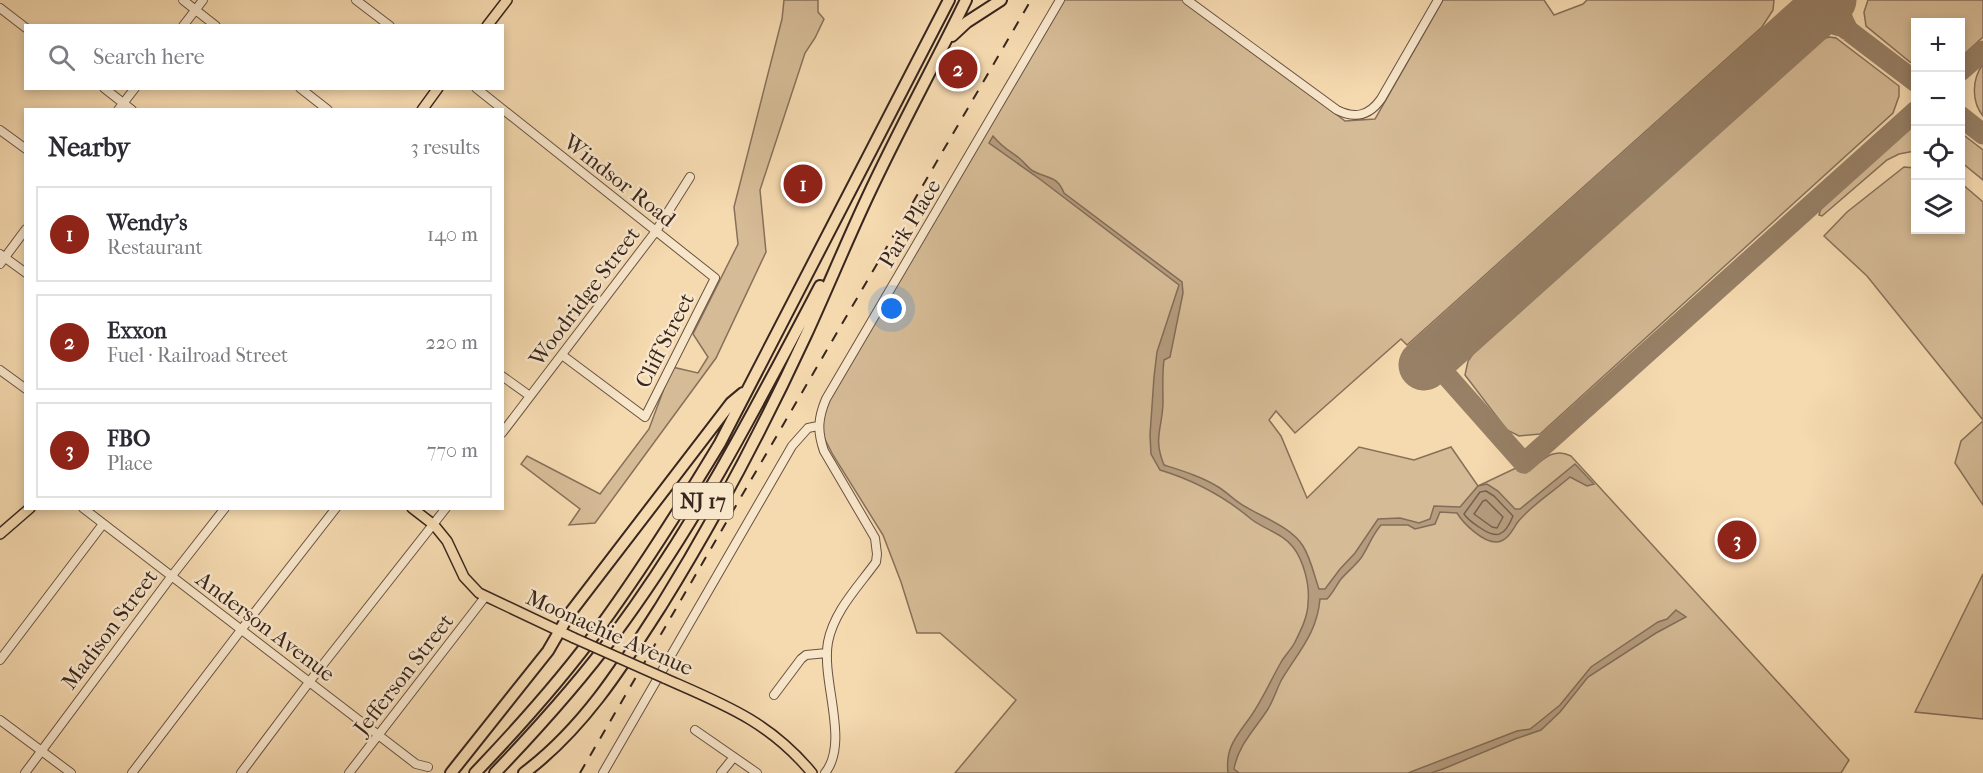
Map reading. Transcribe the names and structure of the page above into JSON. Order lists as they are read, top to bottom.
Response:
{
  "streets": {
    "highway": ["NJ 17"],
    "main road": ["Moonachie Avenue"],
    "street": [
      "Windsor Road",
      "Park Place",
      "Woodridge Street",
      "Cliff Street",
      "Anderson Avenue",
      "Madison Street",
      "Jefferson Street"
    ]
  },
  "crossings": [
    ["Windsor Road", "Woodridge Street"],
    ["Windsor Road", "Cliff Street"],
    ["Woodridge Street", "Cliff Street"],
    ["Anderson Avenue", "Madison Street"],
    ["Anderson Avenue", "Jefferson Street"],
    ["Moonachie Avenue", "Jefferson Street"]
  ],
  "page": {
    "map_buttons": ["+", "−"],
    "search": "Search here",
    "pins": ["2", "1", "3"],
    "heading": ["Nearby", "3 results"],
    "list": [
      {
        "mark": "1",
        "name": "Wendy's",
        "note": "Restaurant",
        "value": "140 m"
      },
      {
        "mark": "2",
        "name": "Exxon",
        "note": "Fuel · Railroad Street",
        "value": "220 m"
      },
      {
        "mark": "3",
        "name": "FBO",
        "note": "Place",
        "value": "770 m"
      }
    ]
  }
}
